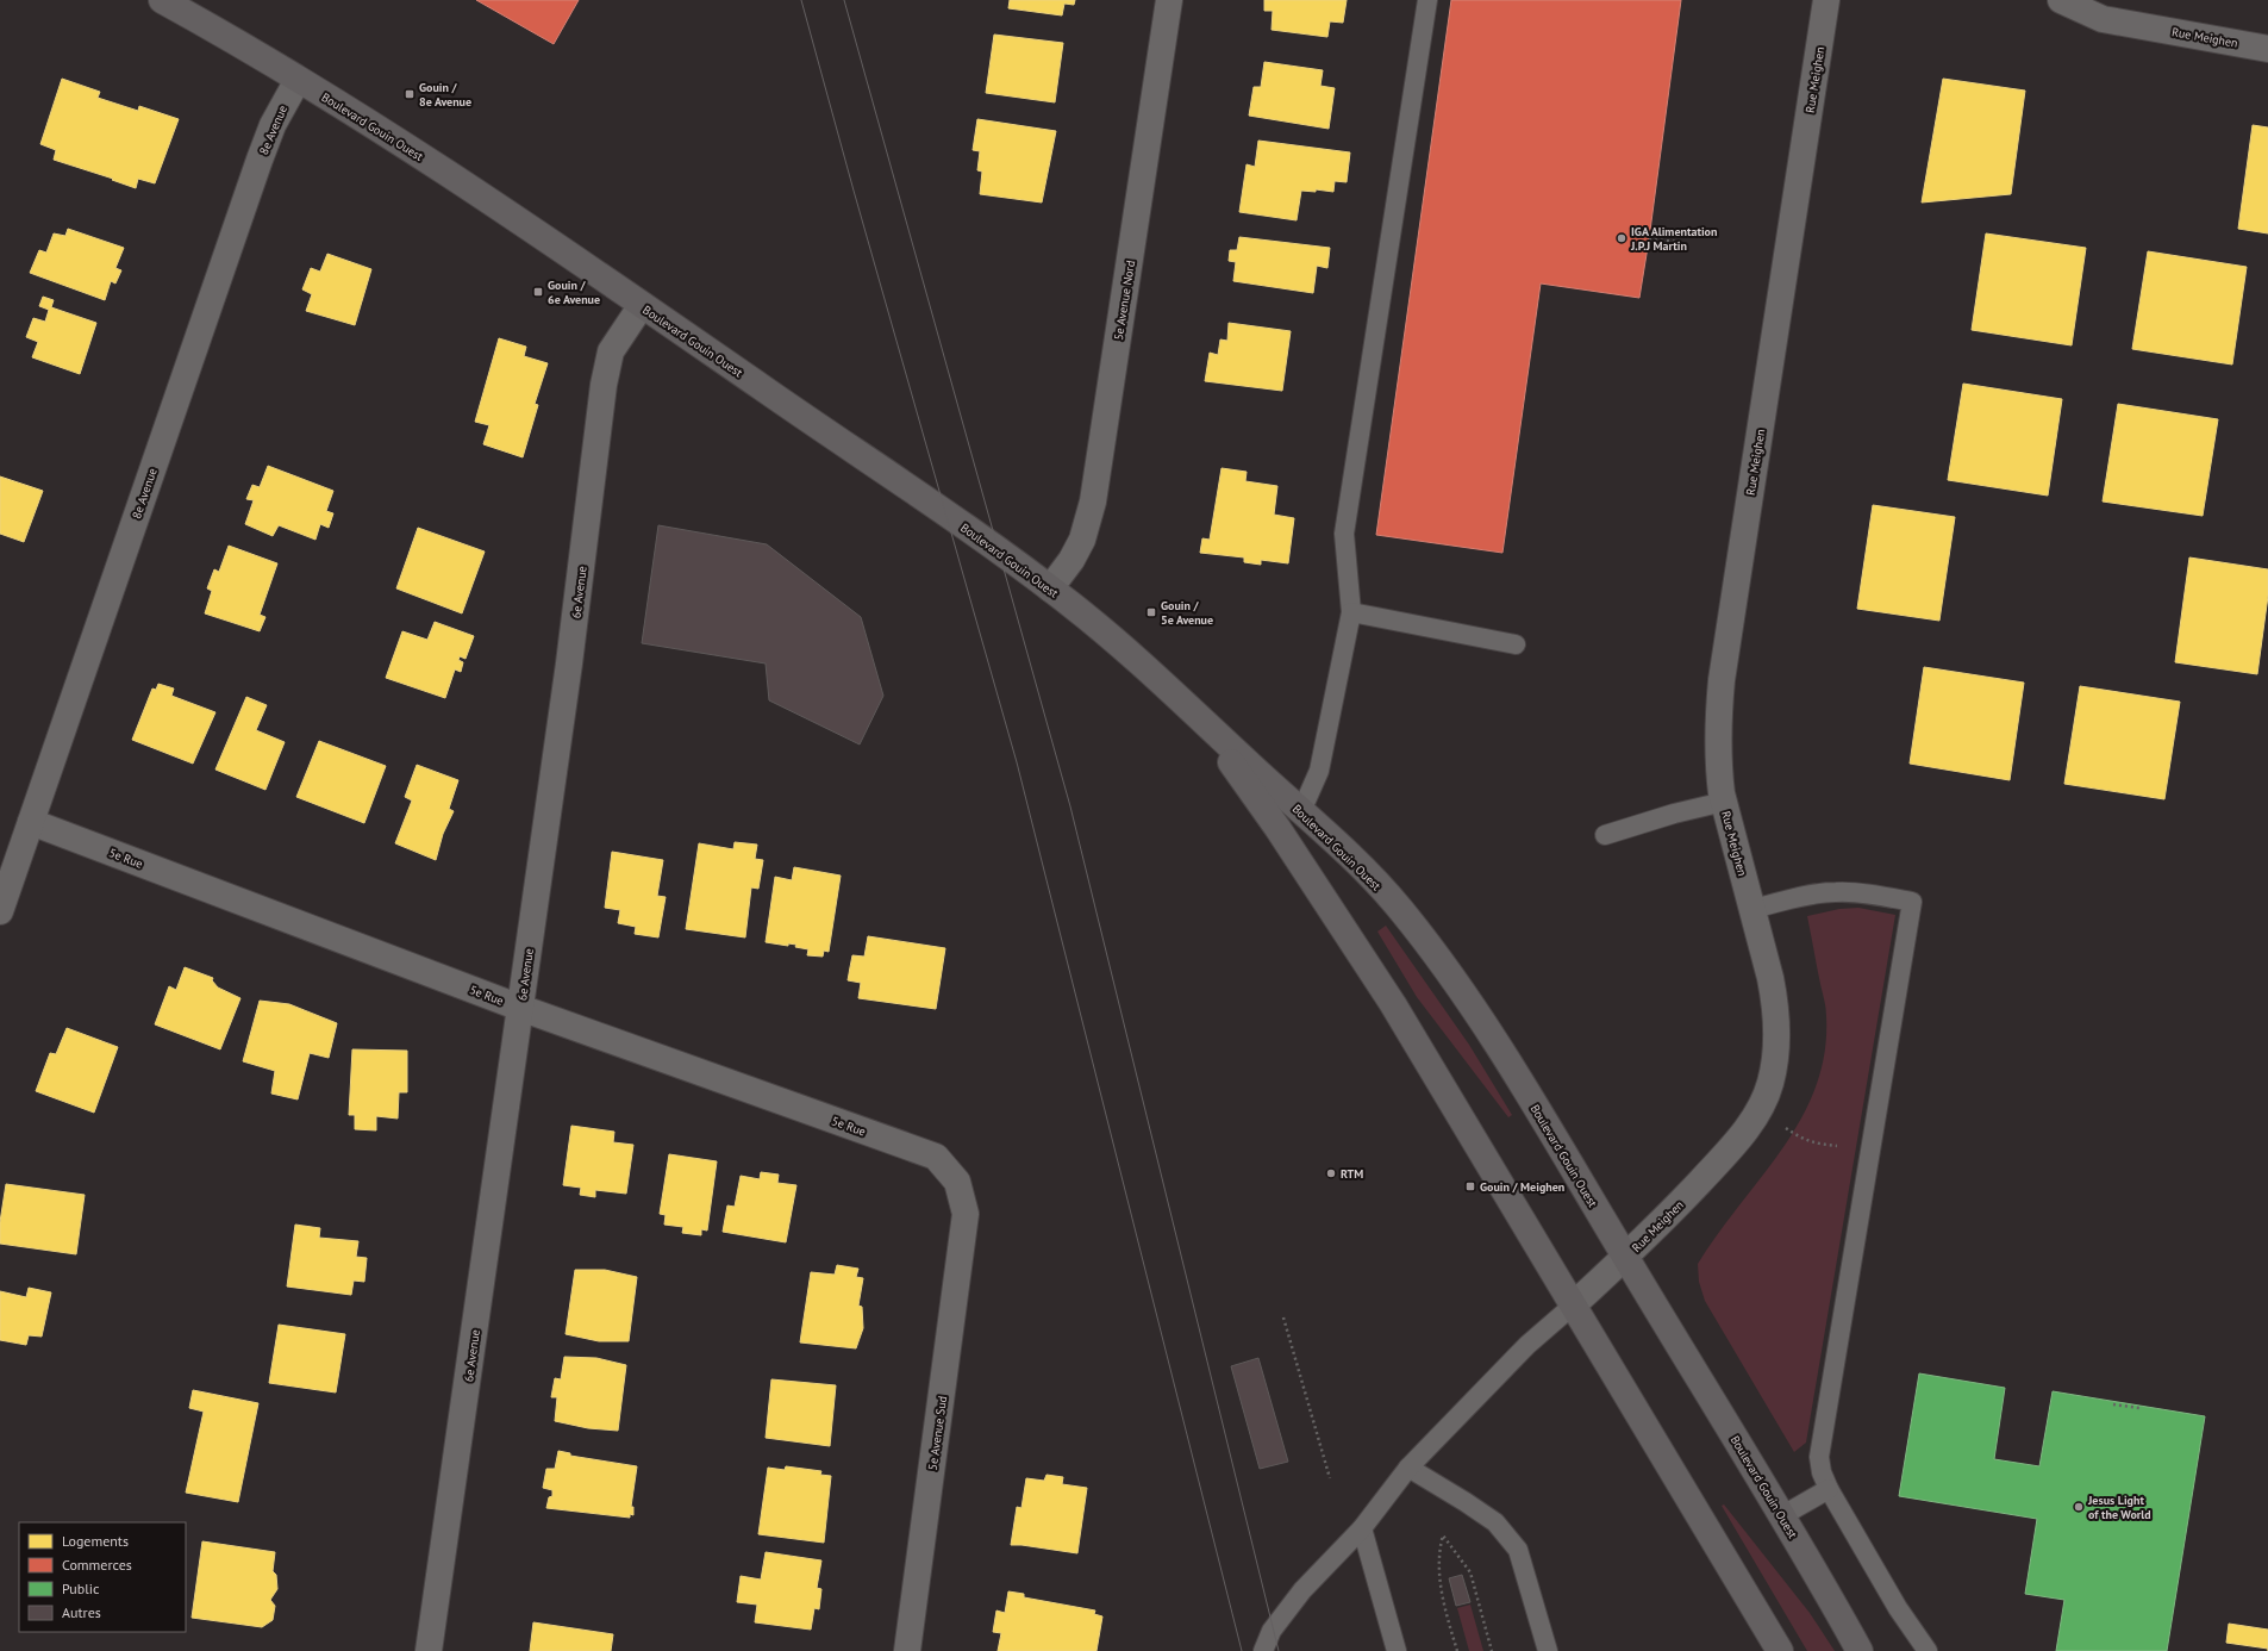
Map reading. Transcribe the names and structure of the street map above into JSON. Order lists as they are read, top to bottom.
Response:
{
  "streets": {
    "main road": ["Boulevard Gouin Ouest"],
    "street": [
      "Rue Meighen",
      "8e Avenue",
      "5e Avenue Nord",
      "6e Avenue",
      "5e Rue",
      "5e Avenue Sud"
    ]
  },
  "crossings": [
    ["Rue Meighen", "Boulevard Gouin Ouest"],
    ["Boulevard Gouin Ouest", "8e Avenue"],
    ["Boulevard Gouin Ouest", "5e Avenue Nord"],
    ["Boulevard Gouin Ouest", "6e Avenue"],
    ["8e Avenue", "5e Rue"],
    ["6e Avenue", "5e Rue"],
    ["5e Rue", "5e Avenue Sud"]
  ],
  "places": {
    "transit": [
      "Gouin / 8e Avenue",
      "Gouin / 6e Avenue",
      "Gouin / 5e Avenue",
      "Gouin / Meighen"
    ],
    "other": ["IGA Alimentation J.P.J Martin", "RTM", "Jesus Light of the World"]
  },
  "legend": [
    "Logements",
    "Commerces",
    "Public",
    "Autres"
  ]
}
